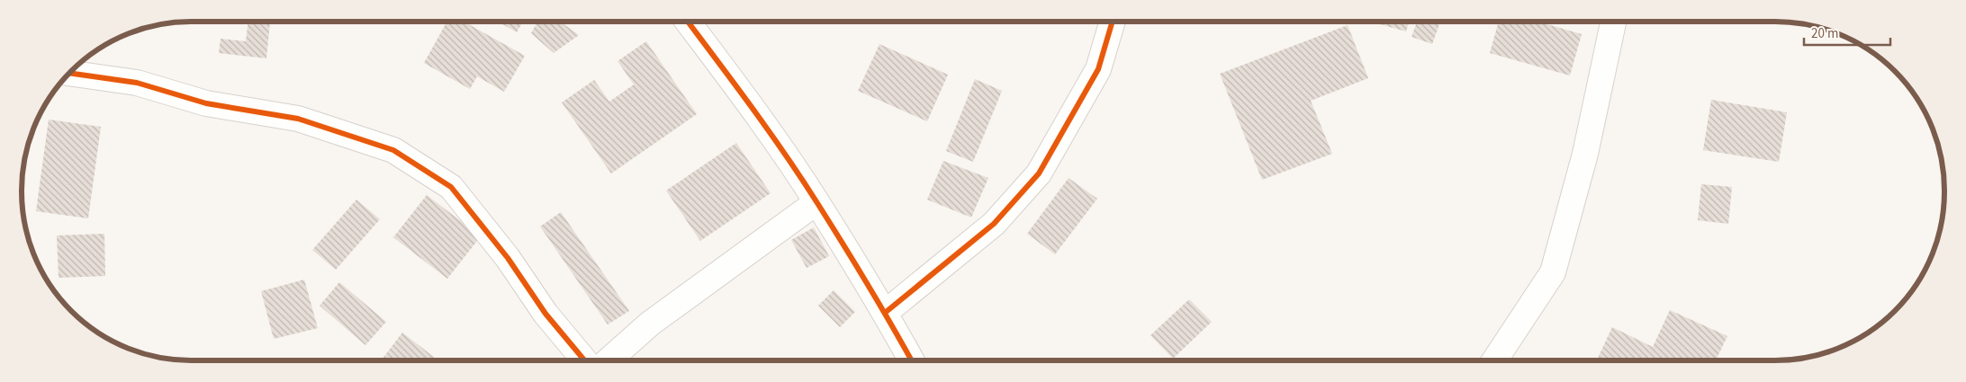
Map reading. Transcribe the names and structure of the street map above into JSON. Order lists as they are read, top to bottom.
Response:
{
  "scale_bar": "20 m"
}
